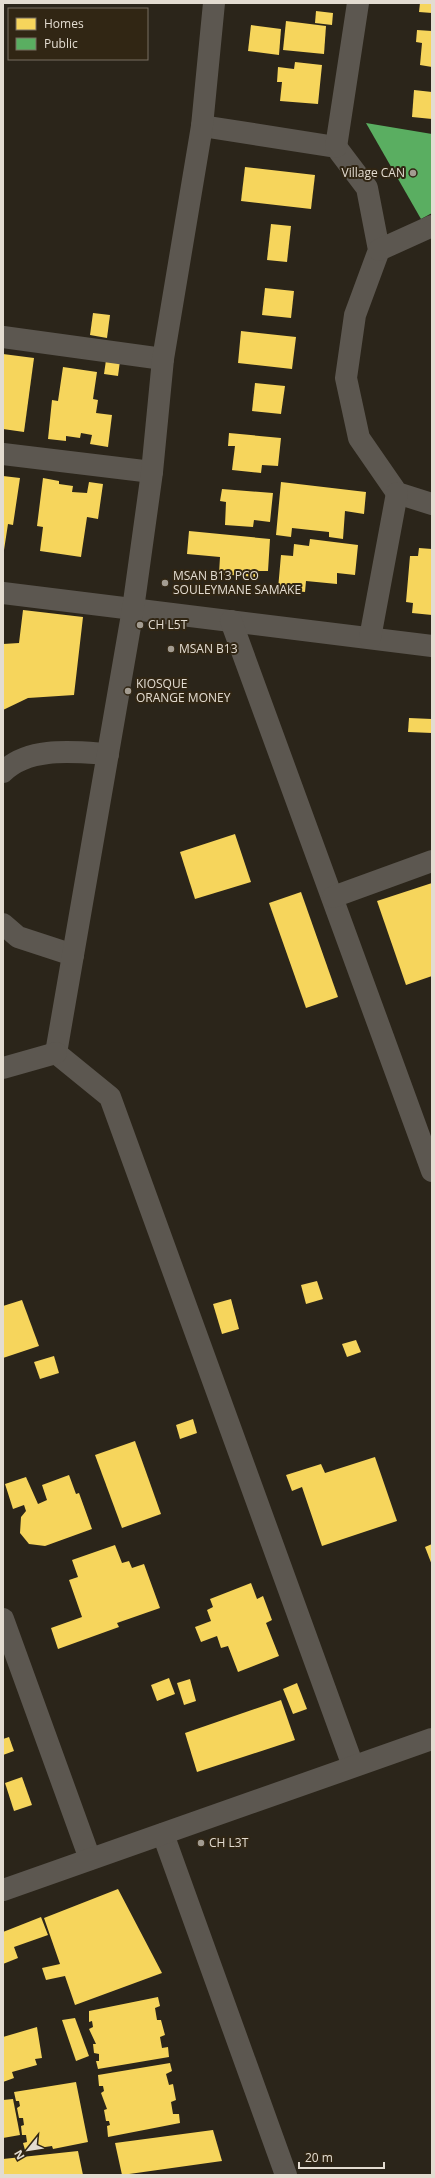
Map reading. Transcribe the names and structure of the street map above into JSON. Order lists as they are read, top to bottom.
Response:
{
  "places": [
    "Village CAN",
    "MSAN B13 PCO SOULEYMANE SAMAKE",
    "CH L5T",
    "MSAN B13",
    "KIOSQUE ORANGE MONEY",
    "CH L3T"
  ],
  "legend": ["Homes", "Public"],
  "scale_bar": "20 m",
  "north": "bottom left"
}
